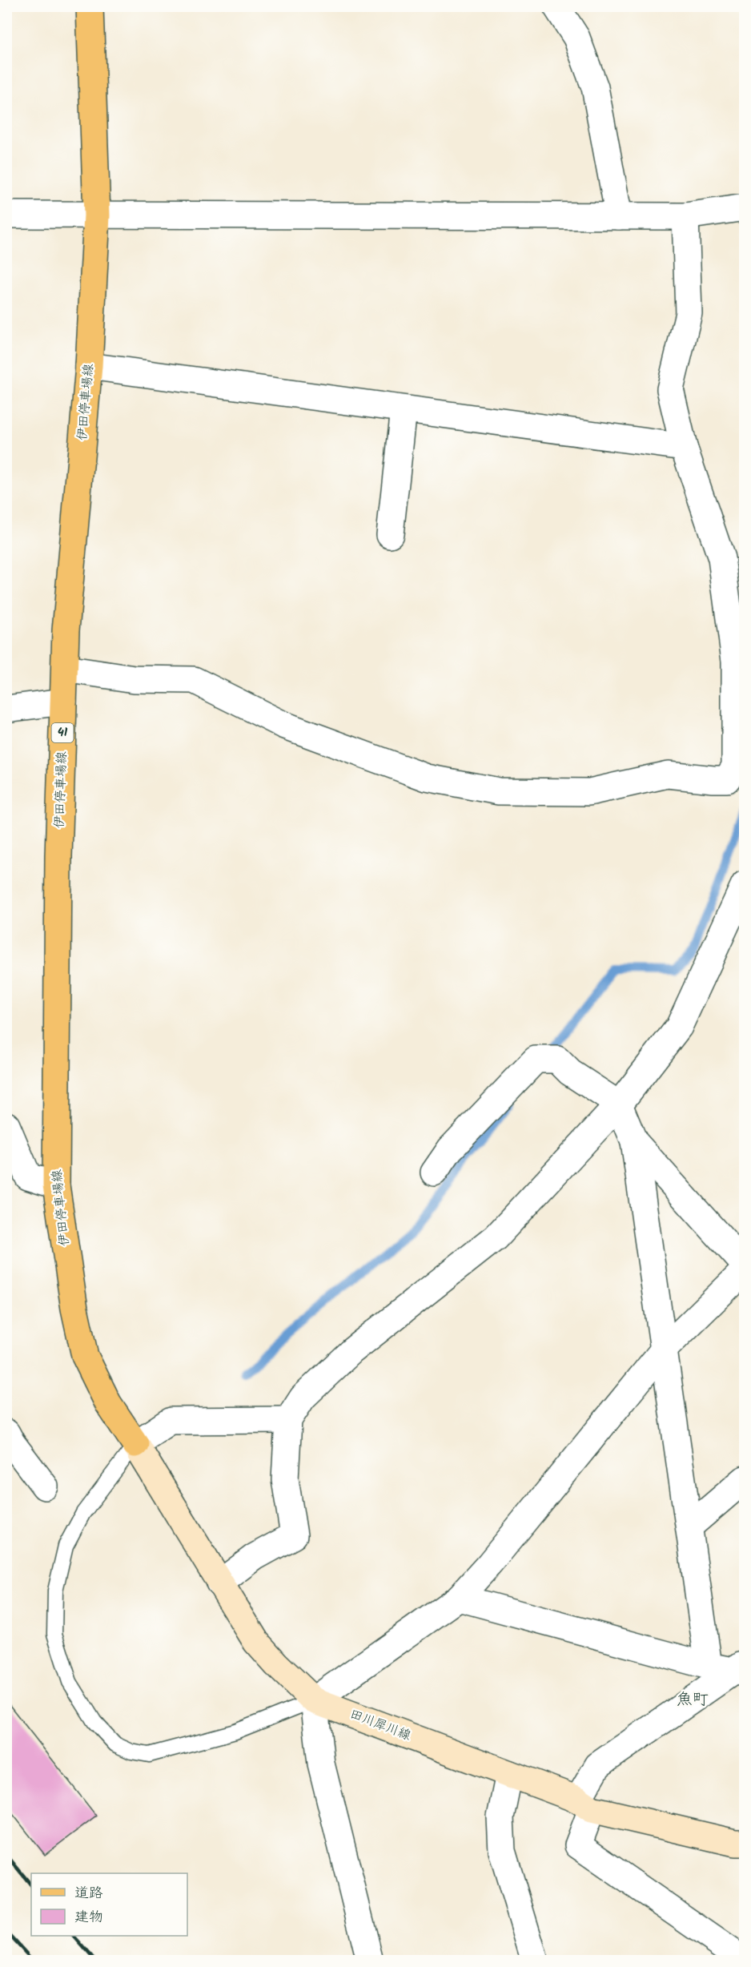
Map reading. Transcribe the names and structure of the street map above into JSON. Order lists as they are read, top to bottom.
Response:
{
  "streets": {
    "main road": ["伊田停車場線", "41", "田川犀川線"]
  },
  "crossings": [
    ["伊田停車場線", "田川犀川線"]
  ],
  "districts": ["魚町"],
  "legend": ["道路", "建物"]
}
